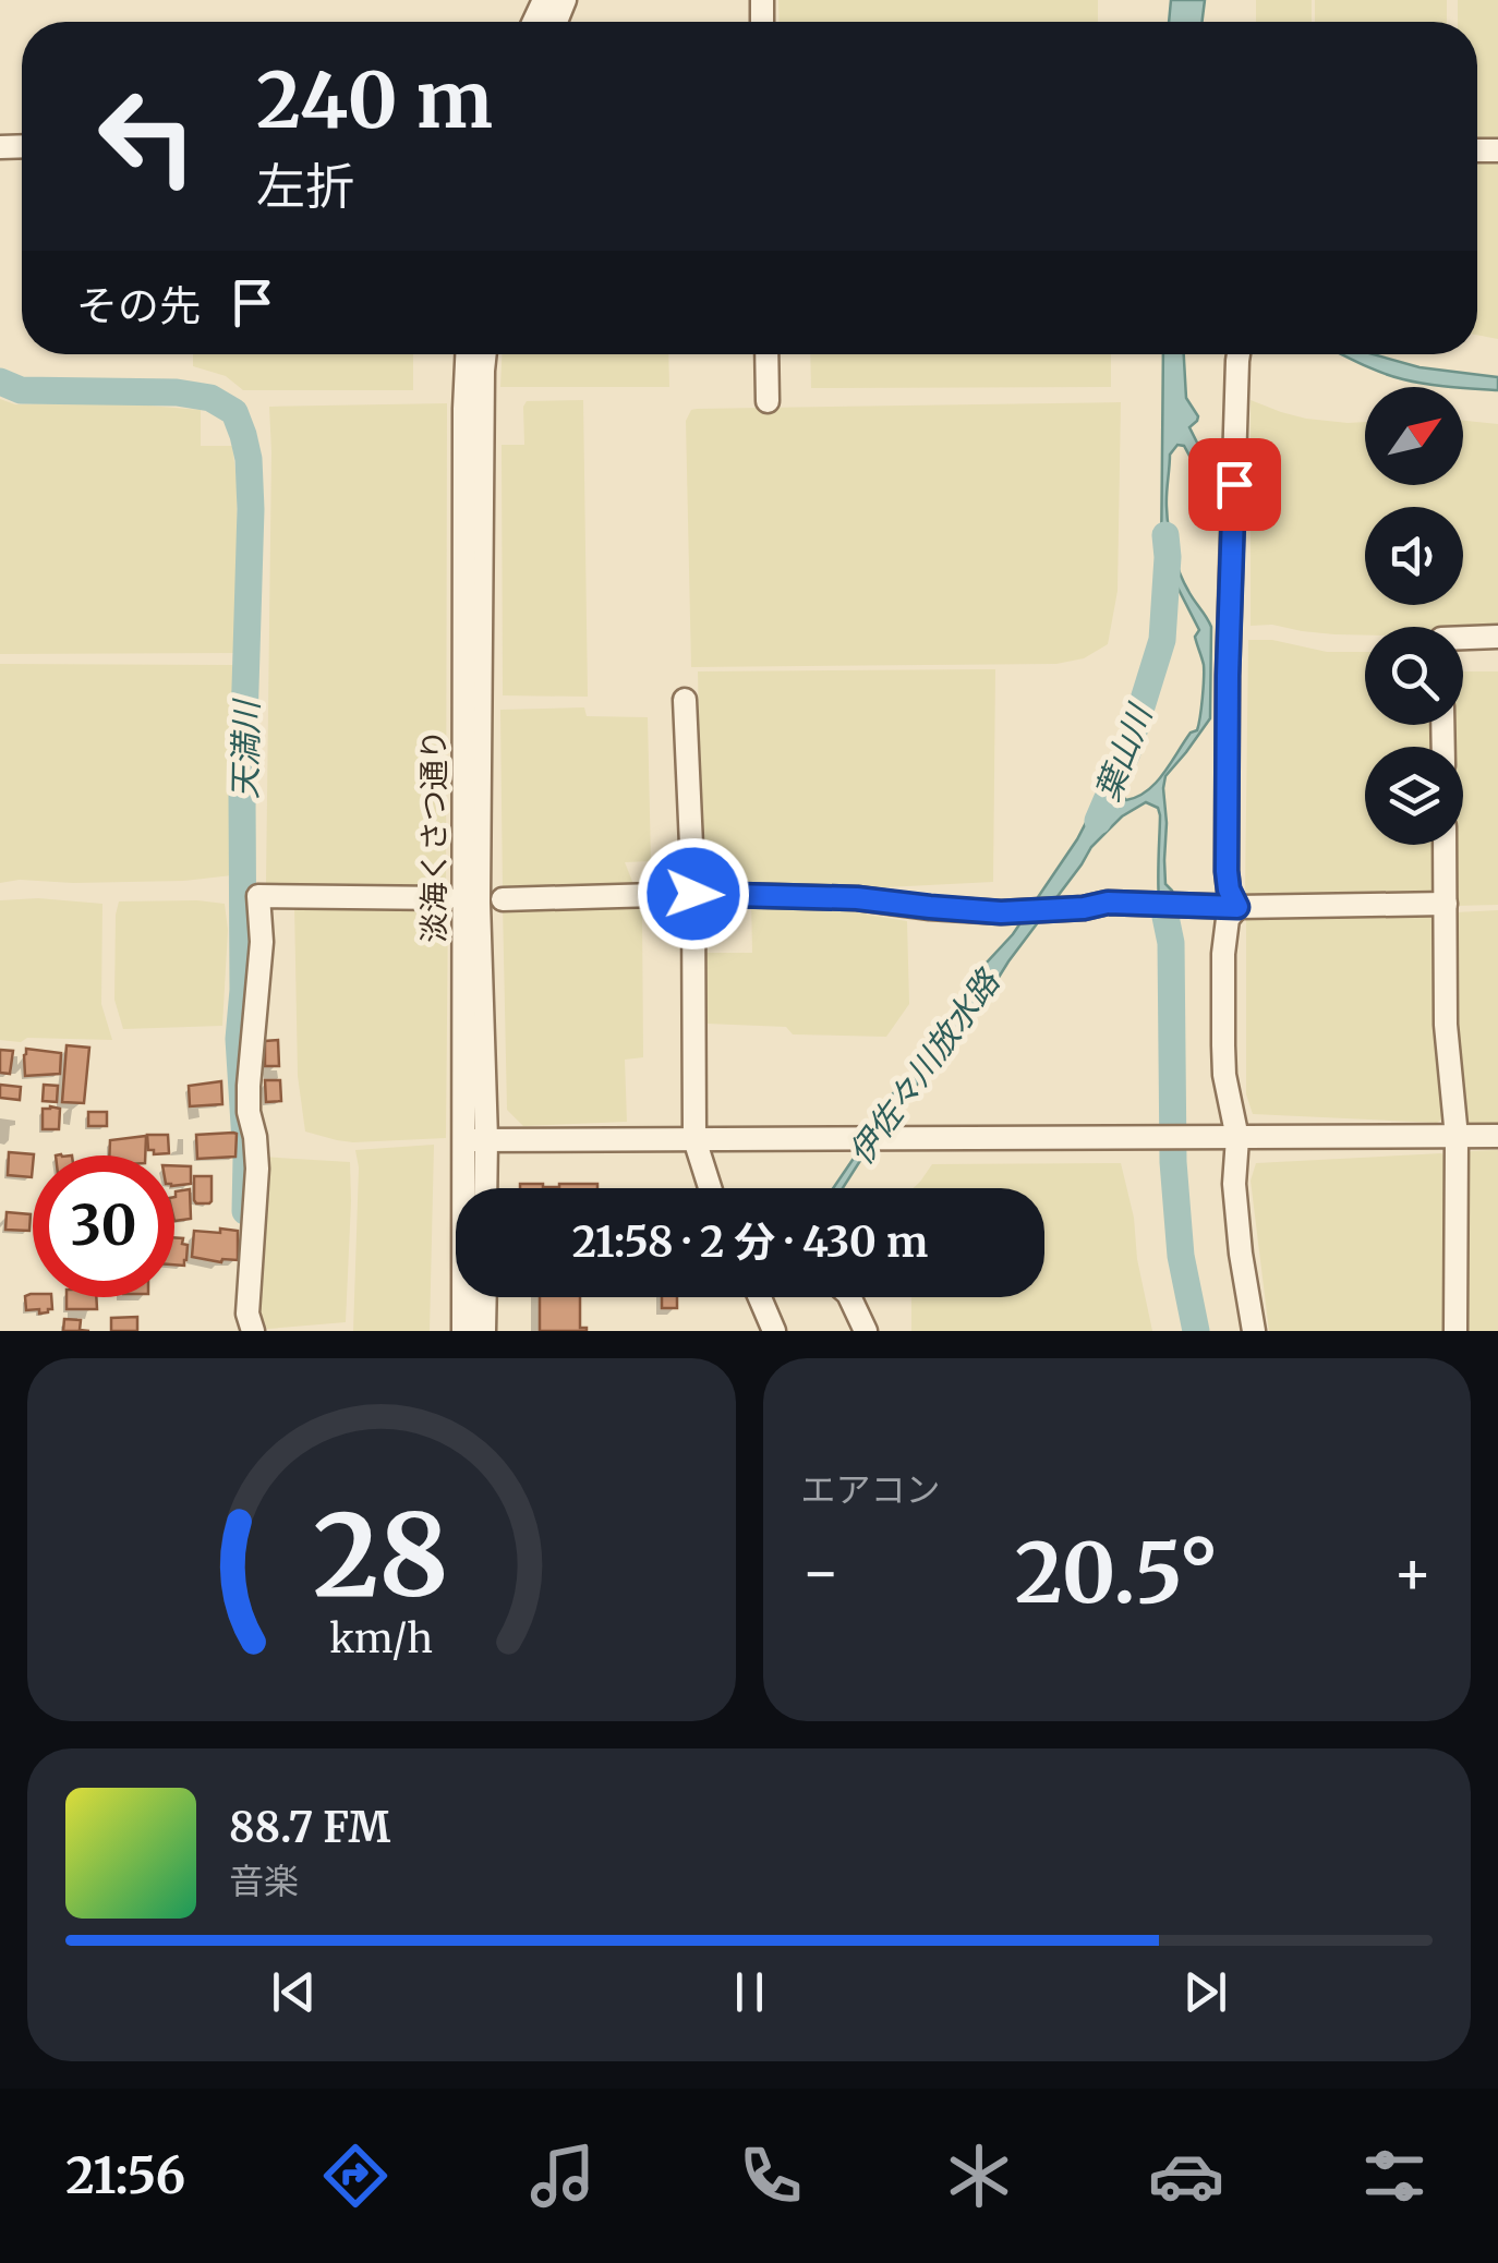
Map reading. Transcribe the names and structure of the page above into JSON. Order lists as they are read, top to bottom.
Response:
{
  "streets": {
    "street": ["淡海くさつ通り"]
  },
  "water": ["天満川", "葉山川", "伊佐々川放水路"],
  "north": "top right",
  "page": {
    "turn": ["240 m", "左折"],
    "then": "その先",
    "limit": "30",
    "trip": "21:58 · 2 分 · 430 m",
    "tile": "エアコン",
    "heat": ["−", "20.5°", "+"],
    "song": ["88.7 FM", "音楽"],
    "tabs": "21:56",
    "gauge": ["28", "km/h"]
  }
}
